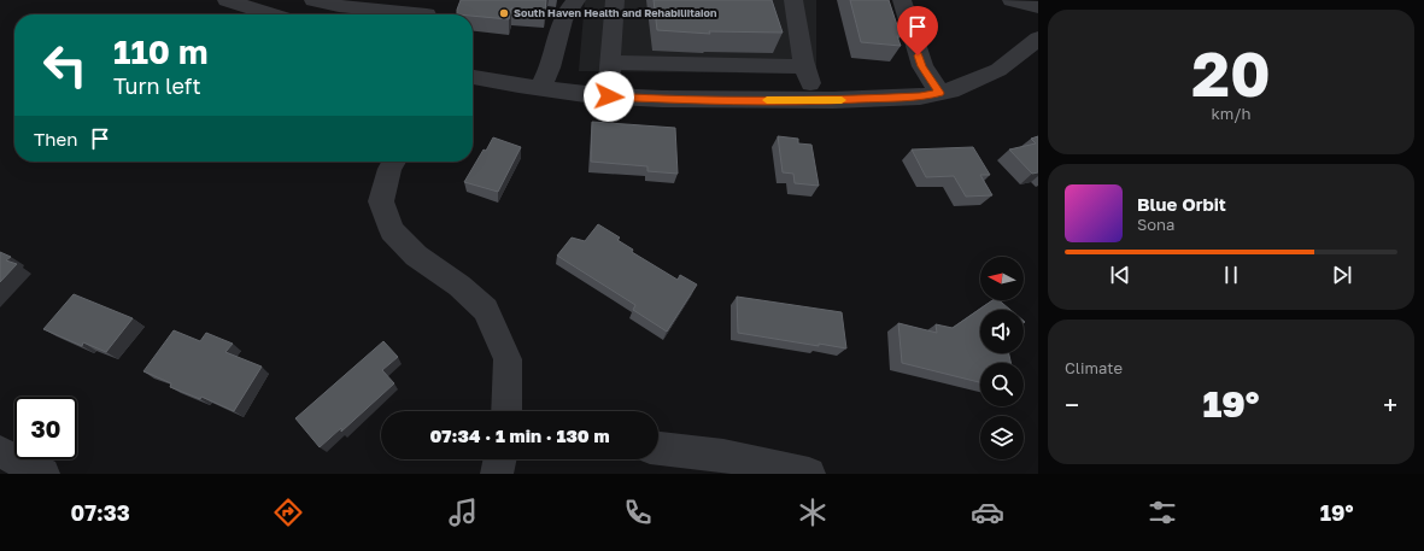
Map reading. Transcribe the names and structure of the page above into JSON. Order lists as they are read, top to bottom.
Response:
{
  "places": ["South Haven Health and Rehabiliitaion"],
  "north": "left",
  "page": {
    "tile": [
      ["20", "km/h"],
      "Climate"
    ],
    "turn": ["110 m", "Turn left"],
    "then": "Then",
    "song": ["Blue Orbit", "Sona"],
    "heat": ["−", "19°", "+"],
    "limit": "30",
    "trip": "07:34 · 1 min · 130 m",
    "tabs": ["07:33", "19°"]
  }
}
